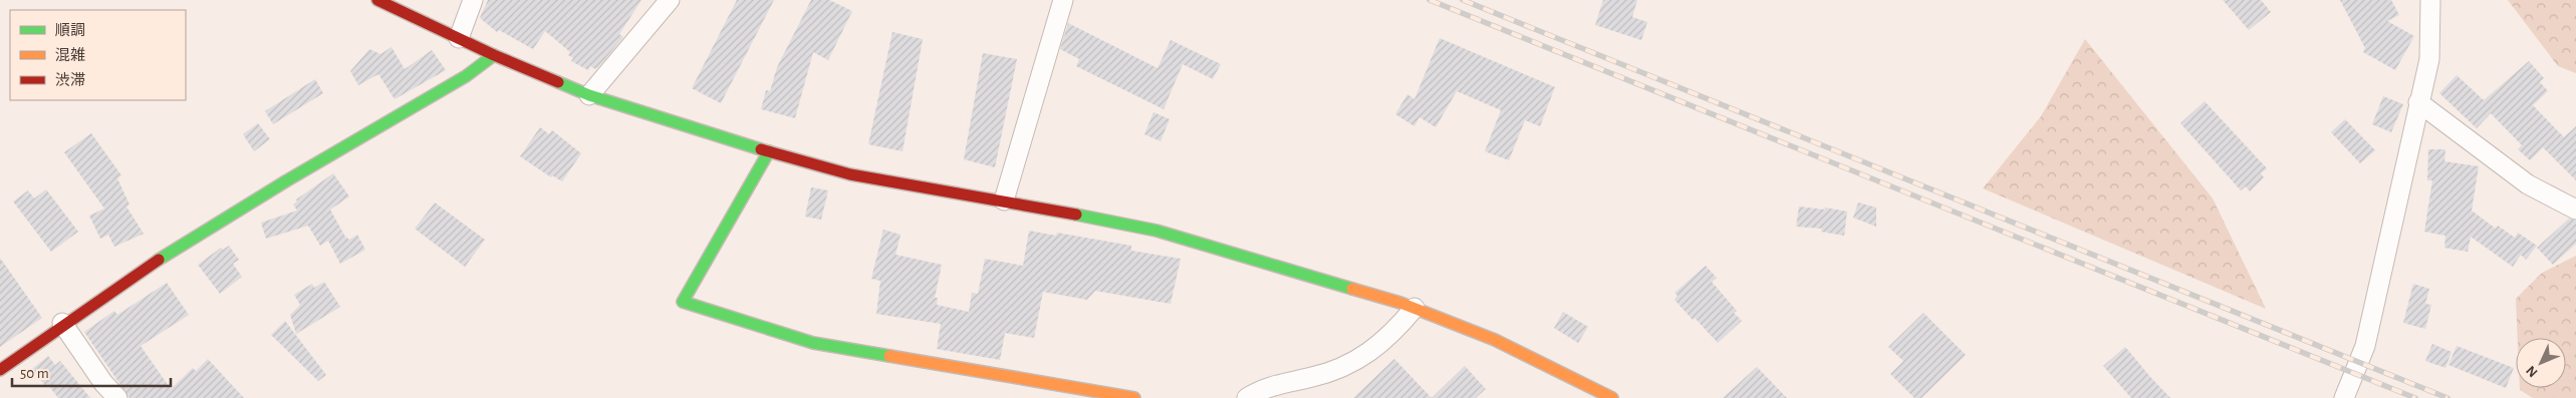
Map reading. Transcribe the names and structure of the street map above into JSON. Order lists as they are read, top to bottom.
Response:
{
  "legend": ["順調", "混雑", "渋滞"],
  "scale_bar": "50 m",
  "north": "bottom left"
}
